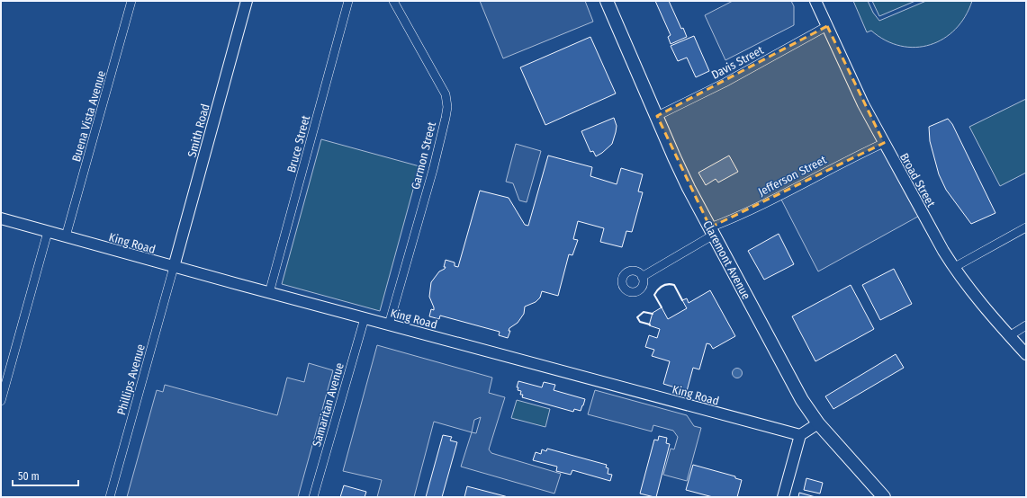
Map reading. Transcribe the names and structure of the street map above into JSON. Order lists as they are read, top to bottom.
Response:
{
  "streets": {
    "main road": ["Claremont Avenue"],
    "street": [
      "Davis Street",
      "Buena Vista Avenue",
      "Smith Road",
      "Bruce Street",
      "Garmon Street",
      "Jefferson Street",
      "Broad Street",
      "King Road",
      "Phillips Avenue",
      "Samaritan Avenue"
    ]
  },
  "crossings": [
    ["Davis Street", "Broad Street"],
    ["Davis Street", "Claremont Avenue"],
    ["Buena Vista Avenue", "King Road"],
    ["Smith Road", "King Road"],
    ["Smith Road", "Phillips Avenue"],
    ["Bruce Street", "King Road"],
    ["Garmon Street", "King Road"],
    ["Jefferson Street", "Broad Street"],
    ["Jefferson Street", "Claremont Avenue"],
    ["King Road", "Phillips Avenue"],
    ["King Road", "Samaritan Avenue"]
  ],
  "scale_bar": "50 m"
}
